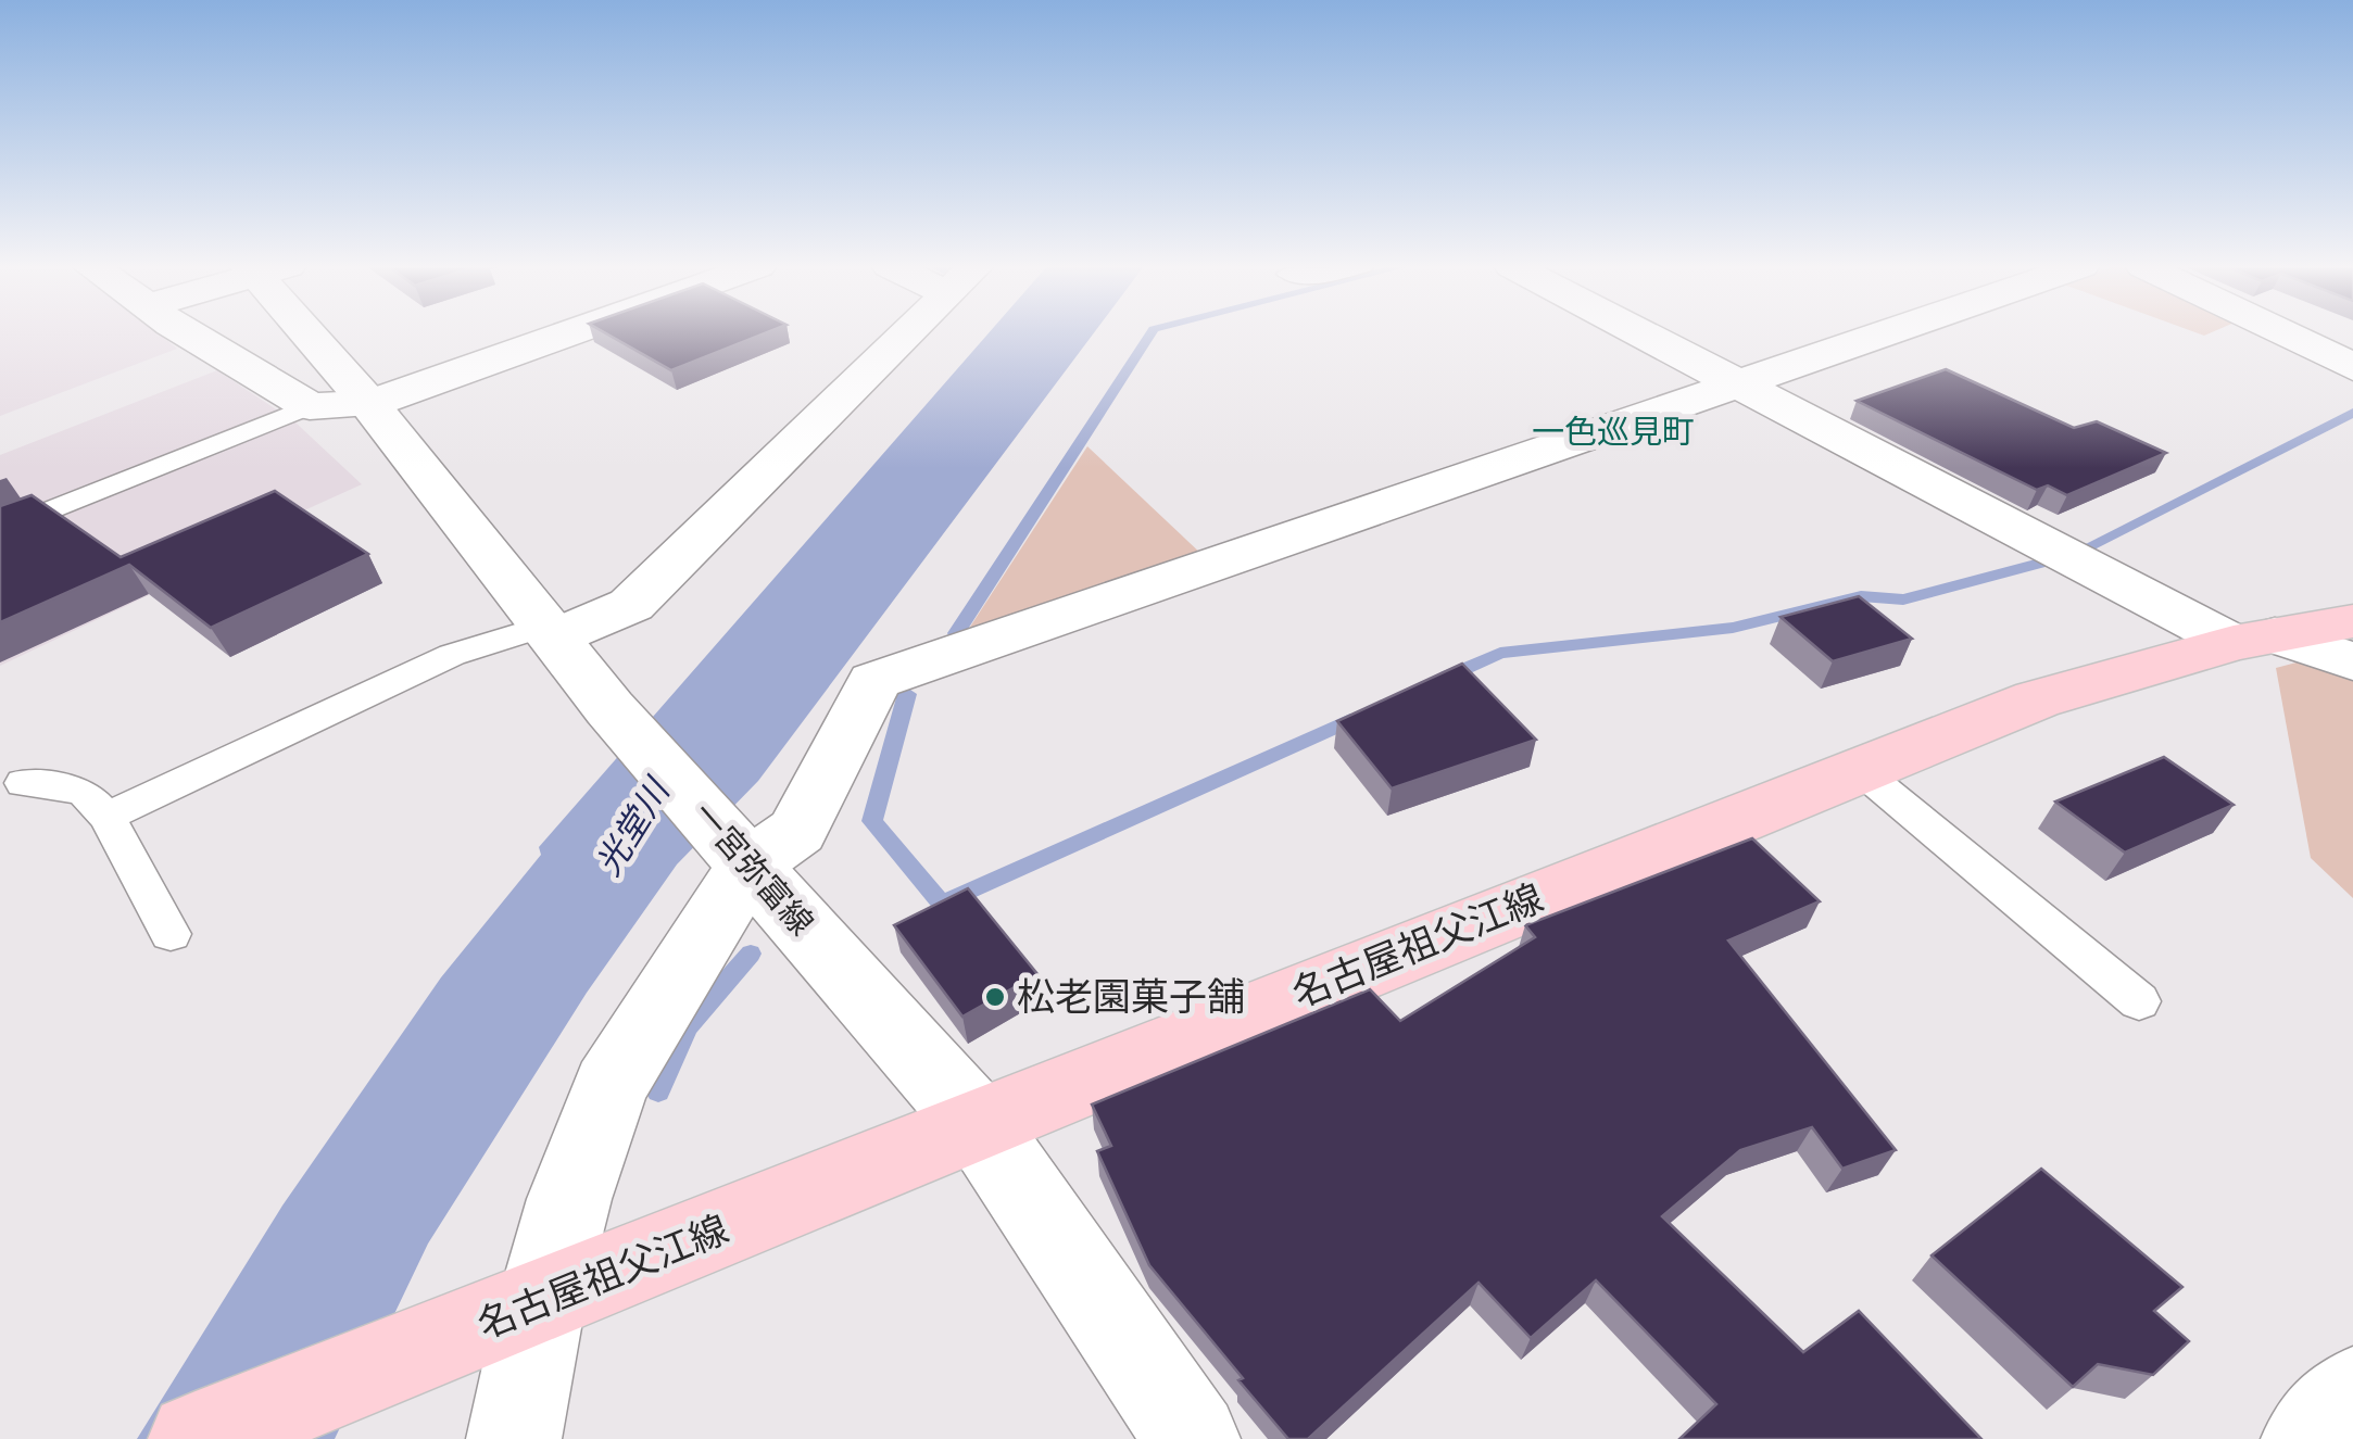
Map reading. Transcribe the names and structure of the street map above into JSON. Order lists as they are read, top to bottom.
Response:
{
  "streets": {
    "main road": ["名古屋祖父江線"],
    "street": ["一宮弥富線"]
  },
  "crossings": [
    ["一宮弥富線", "名古屋祖父江線"]
  ],
  "districts": ["一色巡見町"],
  "water": ["光堂川"],
  "places": ["松老園菓子舗"]
}
